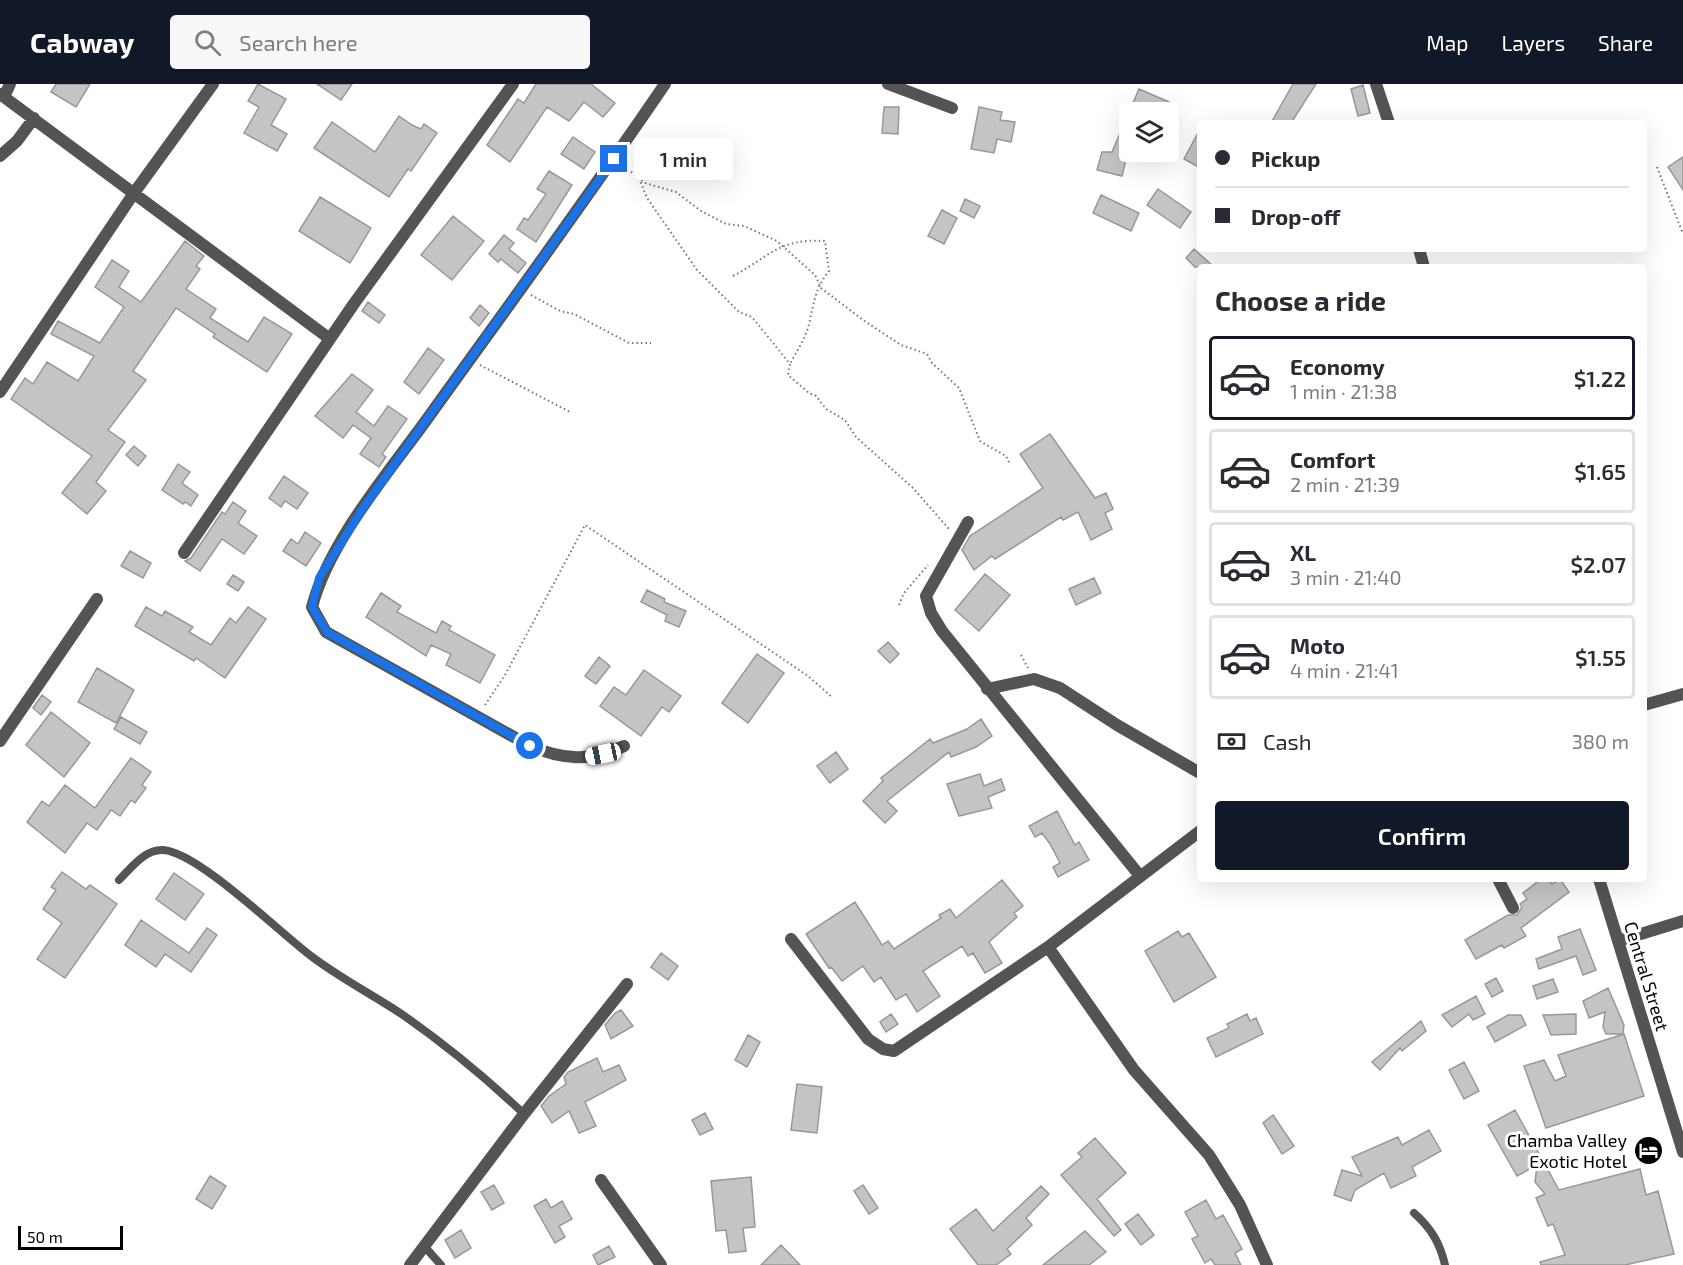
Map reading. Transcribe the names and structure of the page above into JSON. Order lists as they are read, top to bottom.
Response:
{
  "streets": {
    "street": ["Central Street"]
  },
  "places": {
    "hotel": ["Chamba Valley Exotic Hotel"]
  },
  "scale_bar": "50 m",
  "page": {
    "header": "Cabway",
    "search": "Search here",
    "nav": ["Map", "Layers", "Share"],
    "banner": ["Pickup", "Drop-off"],
    "bubble": "1 min",
    "heading": "Choose a ride",
    "list": [
      {
        "name": "Economy",
        "note": "1 min · 21:38",
        "value": "$1.22"
      },
      {
        "name": "Comfort",
        "note": "2 min · 21:39",
        "value": "$1.65"
      },
      {
        "name": "XL",
        "note": "3 min · 21:40",
        "value": "$2.07"
      },
      {
        "name": "Moto",
        "note": "4 min · 21:41",
        "value": "$1.55"
      }
    ],
    "pay": ["Cash", "380 m"],
    "buttons": "Confirm",
    "scale": "50 m"
  }
}
